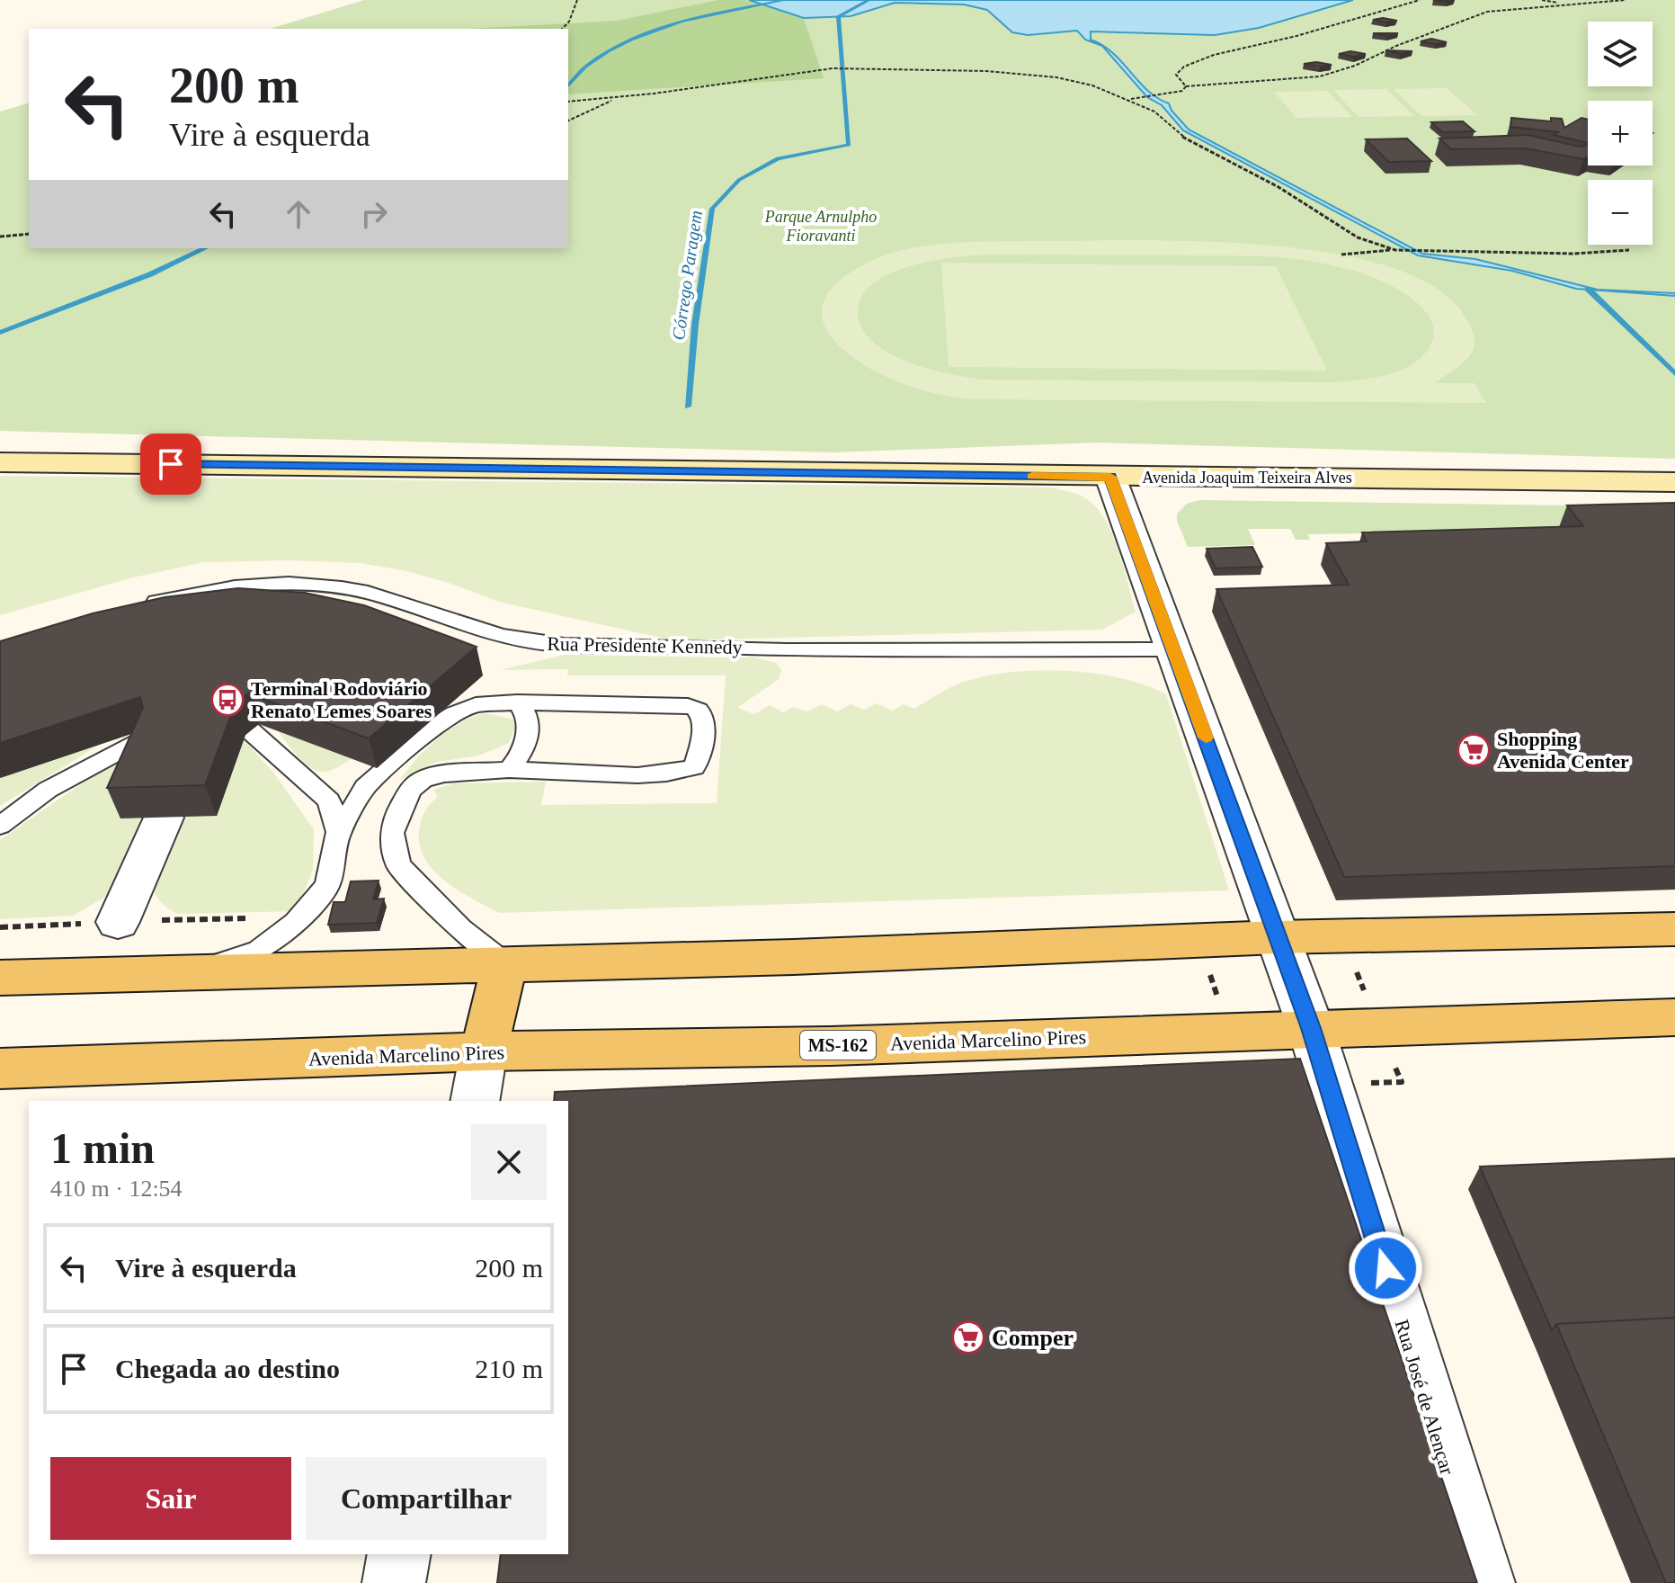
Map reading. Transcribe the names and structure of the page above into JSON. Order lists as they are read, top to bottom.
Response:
{
  "streets": {
    "main road": ["Avenida Joaquim Teixeira Alves", "Avenida Marcelino Pires", "MS-162"],
    "street": ["Rua José de Alençar"],
    "lane": ["Rua Presidente Kennedy"]
  },
  "crossings": [
    ["Avenida Joaquim Teixeira Alves", "Rua José de Alençar"],
    ["Rua Presidente Kennedy", "Rua José de Alençar"],
    ["Avenida Marcelino Pires", "Rua José de Alençar"]
  ],
  "water": ["Córrego Paragem"],
  "parks": ["Parque Arnulpho Fioravanti"],
  "places": {
    "bus stop": ["Terminal Rodoviário Renato Lemes Soares"],
    "supermarket": ["Shopping Avenida Center", "Comper"]
  },
  "page": {
    "map_buttons": ["+", "−"],
    "turn": ["200 m", "Vire à esquerda"],
    "heading": ["1 min", "410 m · 12:54"],
    "list": [
      {
        "name": "Vire à esquerda",
        "value": "200 m"
      },
      {
        "name": "Chegada ao destino",
        "value": "210 m"
      }
    ],
    "buttons": ["Sair", "Compartilhar"]
  }
}
